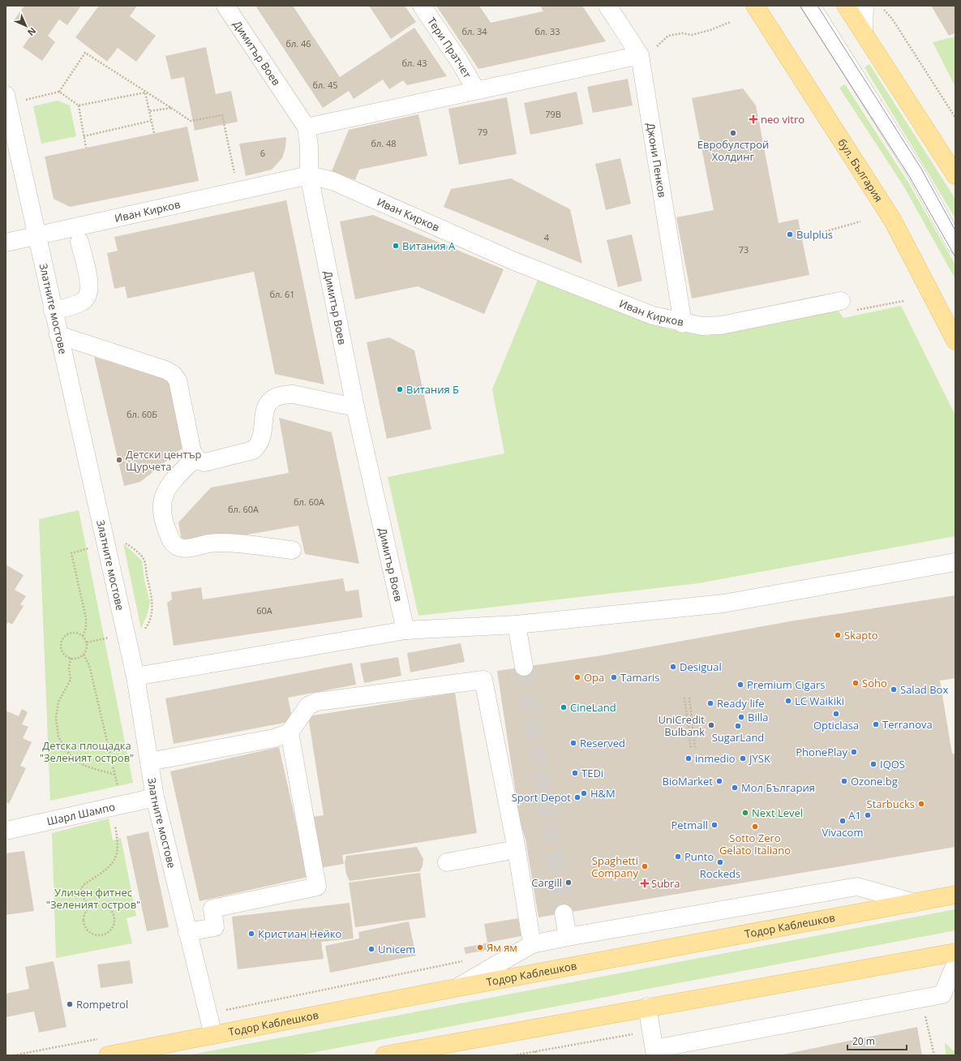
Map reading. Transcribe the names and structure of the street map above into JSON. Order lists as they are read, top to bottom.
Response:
{
  "streets": {
    "main road": ["бул. България", "Тодор Каблешков"],
    "street": [
      "Тери Пратчет",
      "Димитър Воев",
      "Джони Пенков",
      "Иван Кирков",
      "Златните мостове",
      "Шарл Шампо"
    ]
  },
  "crossings": [
    ["Димитър Воев", "Иван Кирков"],
    ["Джони Пенков", "Иван Кирков"],
    ["Иван Кирков", "Златните мостове"],
    ["Златните мостове", "Шарл Шампо"],
    ["Златните мостове", "Тодор Каблешков"]
  ],
  "parks": ["Детска площадка \"Зеленият остров\"", "Уличен фитнес \"Зеленият остров\""],
  "places": {
    "health": ["neo vitro", "Subra"],
    "other": [
      "Евробулстрой Холдинг",
      "Bulplus",
      "Витания А",
      "Витания Б",
      "Детски център Щурчета",
      "Skapto",
      "Desigual",
      "Opa",
      "Tamaris",
      "Soho",
      "Premium Cigars",
      "Salad Box",
      "LC Waikiki",
      "Ready life",
      "CineLand",
      "Opticlasa",
      "Billa",
      "Terranova",
      "UniCredit Bulbank",
      "SugarLand",
      "Reserved",
      "PhonePlay",
      "inmedio",
      "JYSK",
      "IQOS",
      "TEDi",
      "BioMarket",
      "Ozone.bg",
      "Мол България",
      "H&M",
      "Sport Depot",
      "Starbucks",
      "Next Level",
      "A1",
      "Vivacom",
      "Petmall",
      "Sotto Zero Gelato Italiano",
      "Punto",
      "Rockeds",
      "Spaghetti Company",
      "Cargill",
      "Кристиан Нейко",
      "Ям ям",
      "Unicem",
      "Rompetrol"
    ]
  },
  "house_numbers": [
    "бл. 34",
    "бл. 33",
    "бл. 46",
    "бл. 43",
    "бл. 45",
    "79В",
    "79",
    "бл. 48",
    "6",
    "4",
    "73",
    "бл. 61",
    "бл. 60Б",
    "бл. 60А",
    "бл. 60А",
    "60А"
  ],
  "scale_bar": "20 m",
  "north": "bottom right"
}
